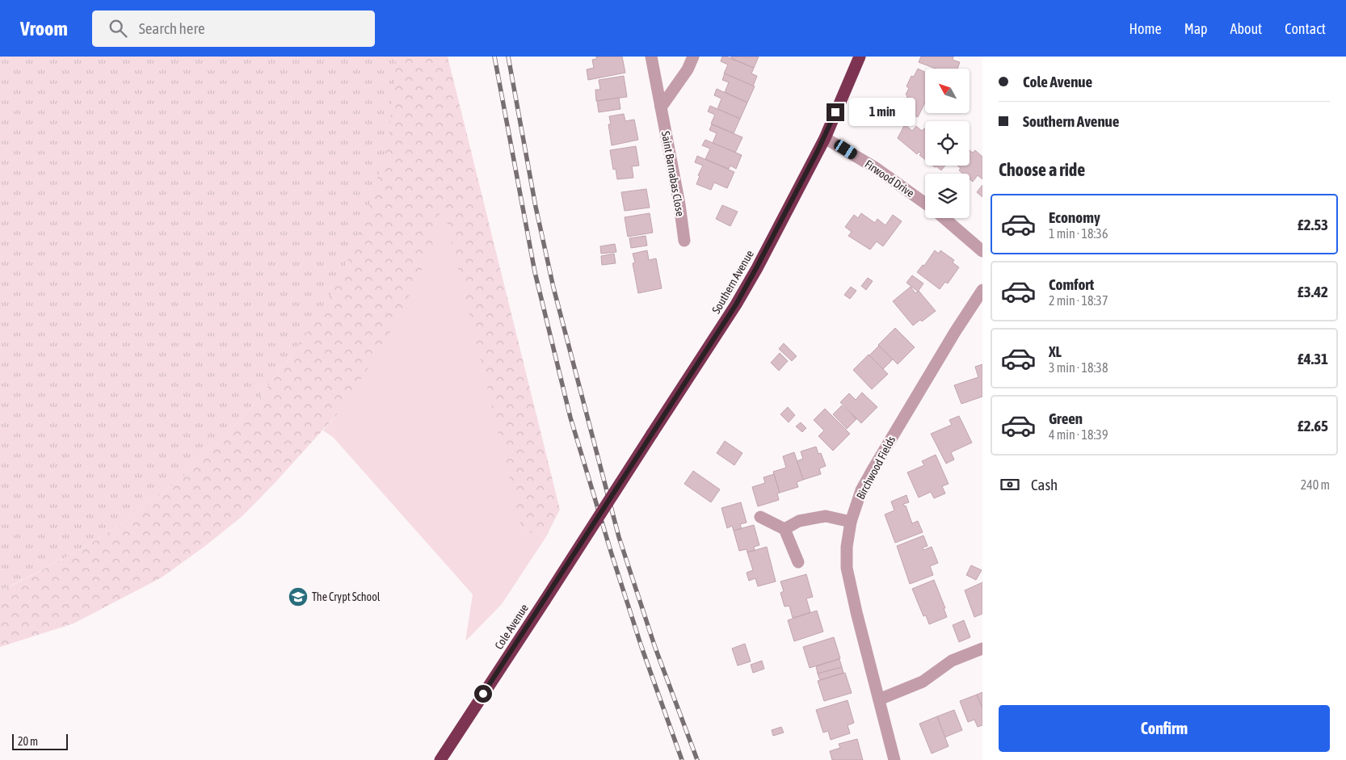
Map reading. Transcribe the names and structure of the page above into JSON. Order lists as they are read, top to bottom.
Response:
{
  "streets": {
    "highway": ["Southern Avenue", "Cole Avenue"],
    "street": ["Saint Barnabas Close", "Firwood Drive", "Birchwood Fields"]
  },
  "crossings": [
    ["Firwood Drive", "Southern Avenue"],
    ["Southern Avenue", "Cole Avenue"]
  ],
  "places": {
    "school or university": ["The Crypt School"]
  },
  "scale_bar": "20 m",
  "north": "top left",
  "page": {
    "header": "Vroom",
    "search": "Search here",
    "nav": [
      "Home",
      "Map",
      "About",
      "Contact"
    ],
    "banner": ["Cole Avenue", "Southern Avenue"],
    "bubble": "1 min",
    "heading": "Choose a ride",
    "list": [
      {
        "name": "Economy",
        "note": "1 min · 18:36",
        "value": "£2.53"
      },
      {
        "name": "Comfort",
        "note": "2 min · 18:37",
        "value": "£3.42"
      },
      {
        "name": "XL",
        "note": "3 min · 18:38",
        "value": "£4.31"
      },
      {
        "name": "Green",
        "note": "4 min · 18:39",
        "value": "£2.65"
      }
    ],
    "pay": ["Cash", "240 m"],
    "buttons": "Confirm",
    "scale": "20 m"
  }
}
